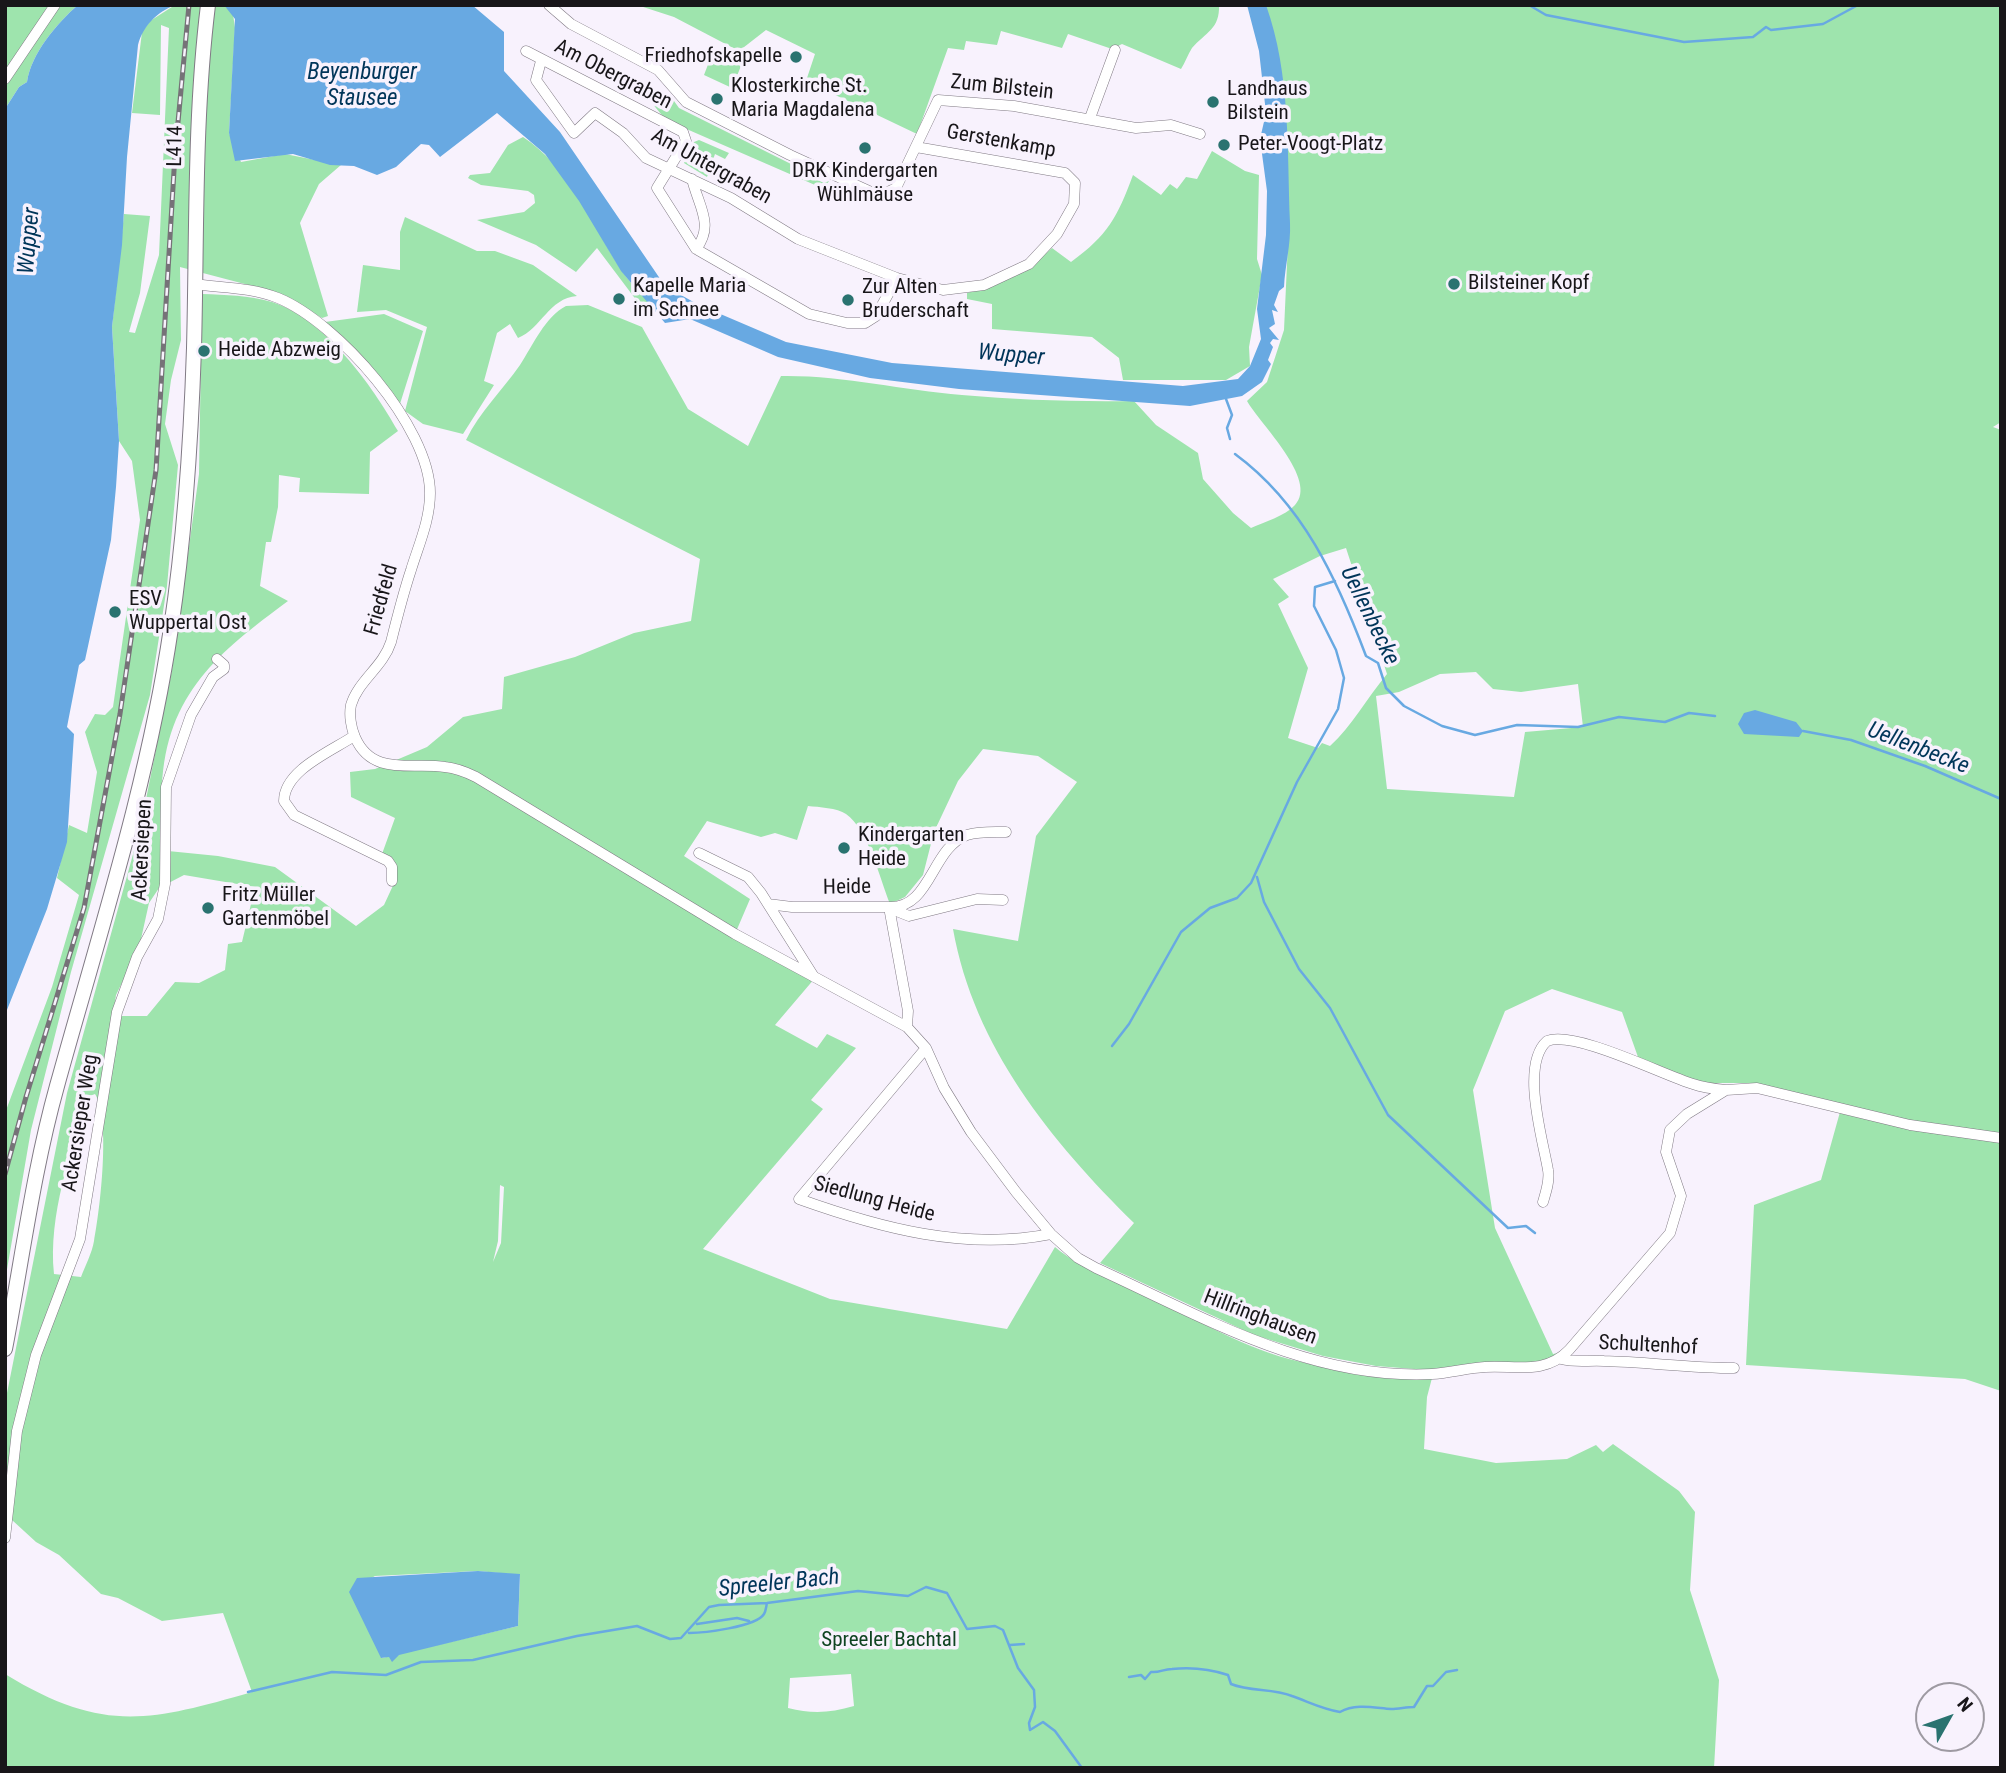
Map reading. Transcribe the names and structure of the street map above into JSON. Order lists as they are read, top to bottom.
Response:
{
  "streets": {
    "main road": ["L414"],
    "street": [
      "Am Obergraben",
      "Zum Bilstein",
      "Gerstenkamp",
      "Am Untergraben",
      "Friedfeld",
      "Ackersiepen",
      "Heide",
      "Ackersieper Weg",
      "Siedlung Heide",
      "Hillringhausen",
      "Schultenhof"
    ]
  },
  "crossings": [
    ["Am Obergraben", "Am Untergraben"],
    ["Zum Bilstein", "Gerstenkamp"],
    ["Gerstenkamp", "Am Untergraben"],
    ["L414", "Friedfeld"],
    ["Ackersiepen", "Ackersieper Weg"],
    ["Siedlung Heide", "Hillringhausen"],
    ["Hillringhausen", "Schultenhof"]
  ],
  "water": [
    "Beyenburger Stausee",
    "Wupper",
    "Uellenbecke",
    "Spreeler Bach"
  ],
  "parks": ["Spreeler Bachtal"],
  "places": [
    "Friedhofskapelle",
    "Klosterkirche St. Maria Magdalena",
    "Landhaus Bilstein",
    "Peter-Voogt-Platz",
    "DRK Kindergarten Wühlmäuse",
    "Bilsteiner Kopf",
    "Kapelle Maria im Schnee",
    "Zur Alten Bruderschaft",
    "Heide Abzweig",
    "ESV Wuppertal Ost",
    "Kindergarten Heide",
    "Fritz Müller Gartenmöbel"
  ],
  "north": "top right"
}
